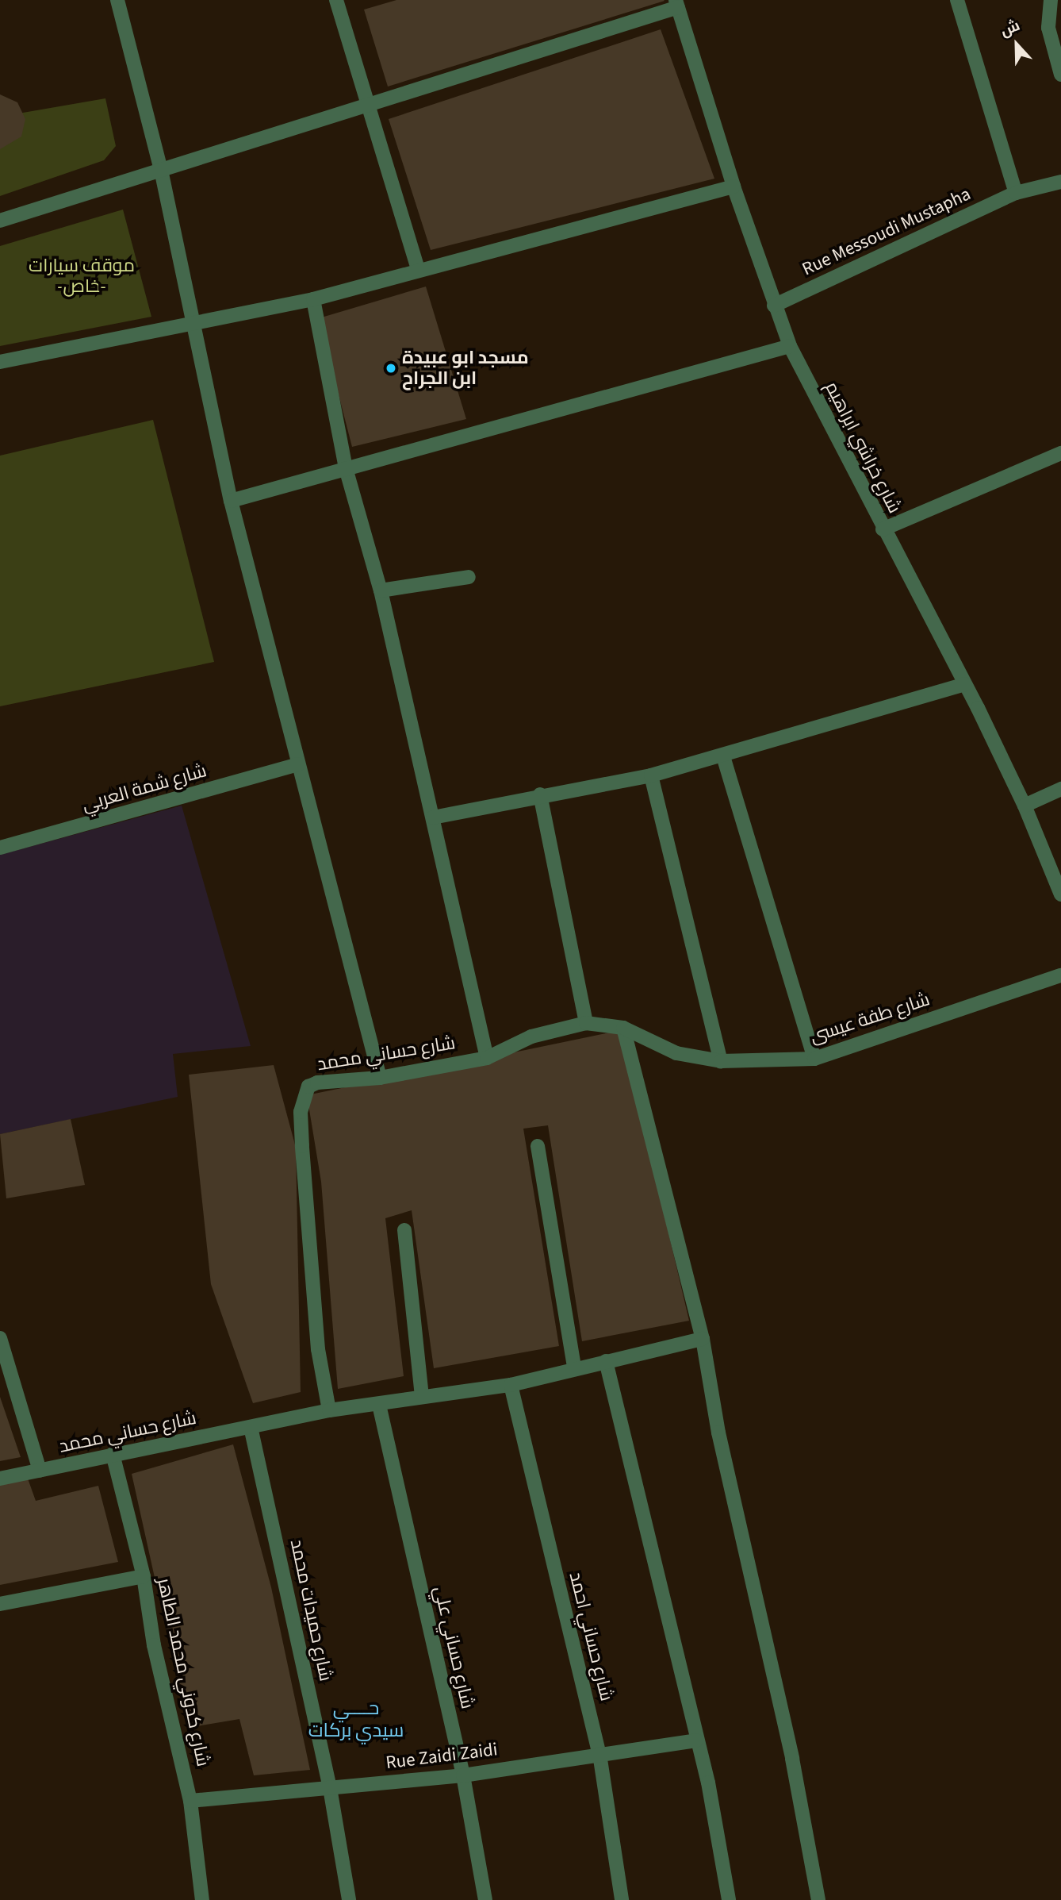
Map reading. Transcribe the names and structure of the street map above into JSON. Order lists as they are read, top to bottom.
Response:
{
  "streets": {
    "street": [
      "Rue Messoudi Mustapha",
      "شارع خراشي ابراهيم",
      "شارع شمة العربي",
      "شارع طفة عيسى",
      "شارع حساني محمد",
      "شارع حميدات محمد",
      "شارع حساني احمد",
      "شارع حساني علي",
      "شارع كدوني محمد الطاهر",
      "Rue Zaidi Zaidi"
    ]
  },
  "crossings": [
    ["Rue Messoudi Mustapha", "شارع خراشي ابراهيم"],
    ["شارع طفة عيسى", "شارع حساني محمد"],
    ["شارع حساني محمد", "شارع حميدات محمد"],
    ["شارع حساني محمد", "شارع حساني احمد"],
    ["شارع حساني محمد", "شارع حساني علي"],
    ["شارع حساني محمد", "شارع كدوني محمد الطاهر"],
    ["شارع حميدات محمد", "Rue Zaidi Zaidi"],
    ["شارع حساني احمد", "Rue Zaidi Zaidi"],
    ["شارع حساني علي", "Rue Zaidi Zaidi"],
    ["شارع كدوني محمد الطاهر", "Rue Zaidi Zaidi"]
  ],
  "districts": ["حــــي سيدي بركات"],
  "parks": ["موقف سيارات -خاص-"],
  "places": ["مسجد ابو عبيدة ابن الجراح"],
  "north": "top"
}
